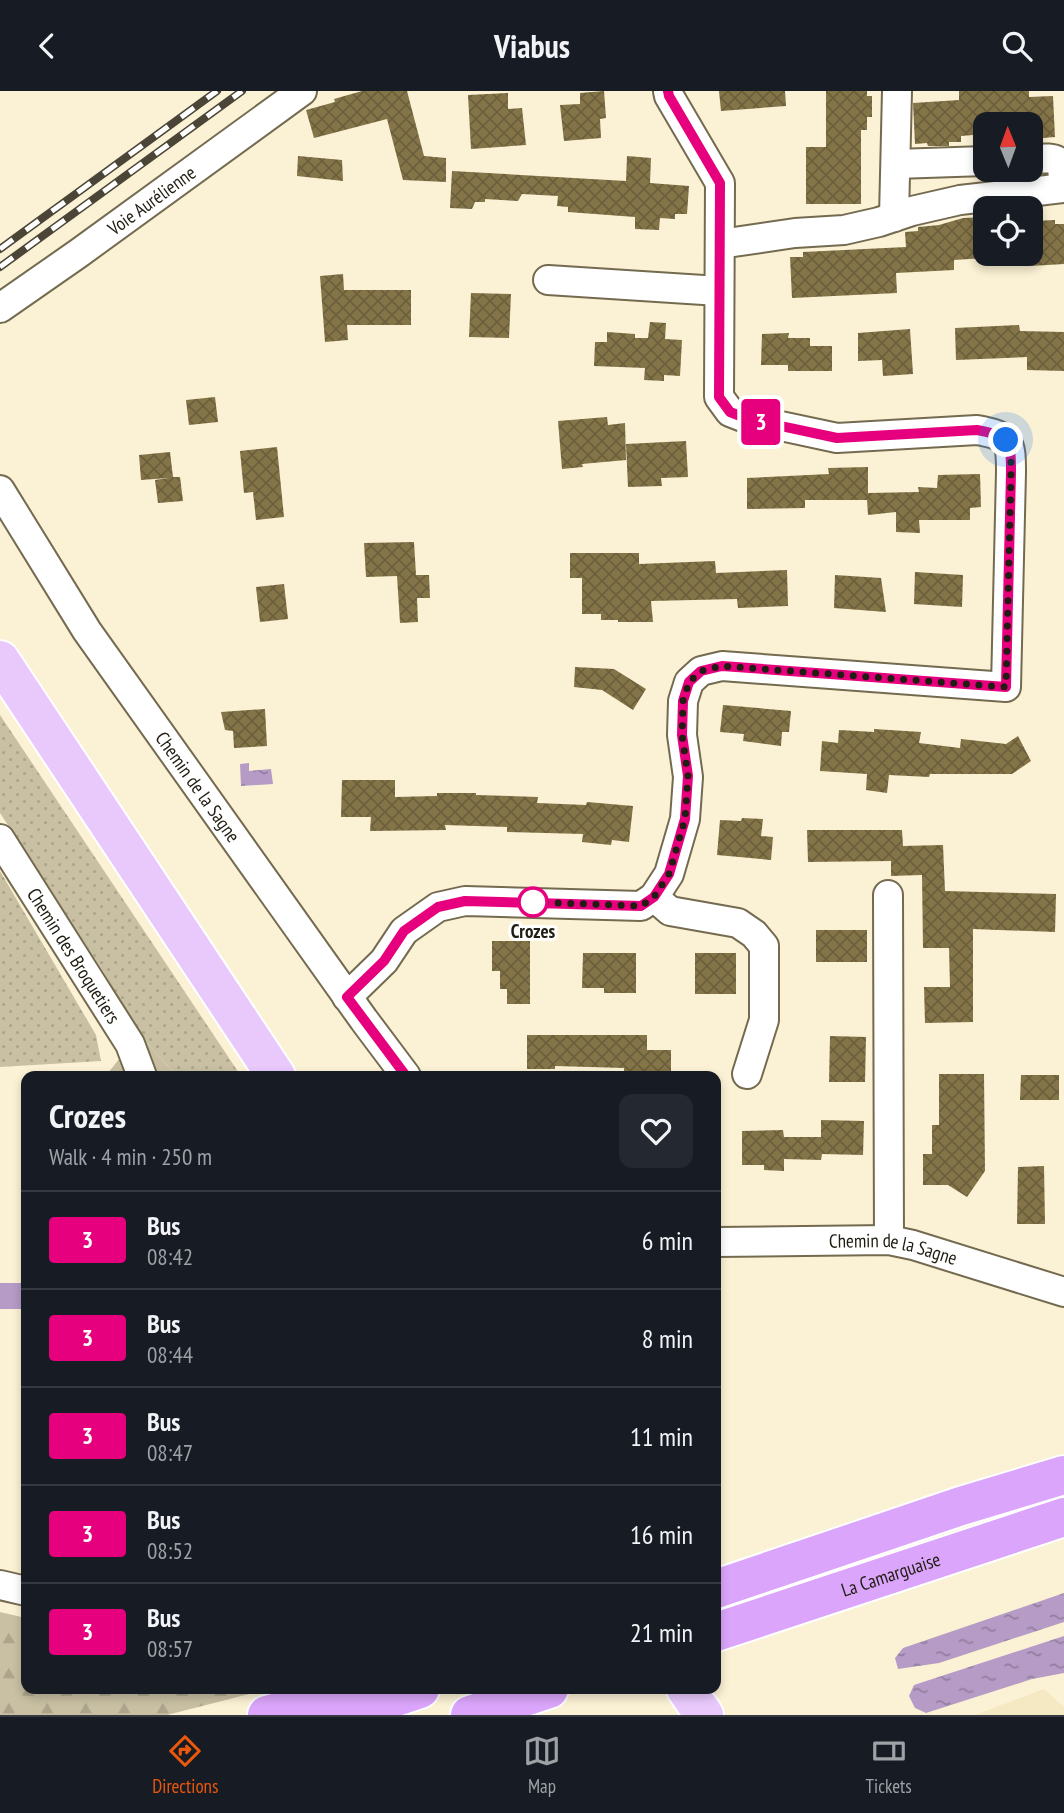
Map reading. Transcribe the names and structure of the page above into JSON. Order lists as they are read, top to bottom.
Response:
{
  "streets": {
    "highway": ["La Camarguaise"],
    "street": ["Voie Aurélienne", "Chemin de la Sagne", "Chemin des Broquetiers"]
  },
  "places": ["Crozes"],
  "lines": ["bus line 3"],
  "north": "top",
  "page": {
    "header": "Viabus",
    "on_map": "3",
    "heading": ["Crozes", "Walk · 4 min · 250 m"],
    "list": [
      {
        "mark": "3",
        "name": "Bus",
        "note": "08:42",
        "value": "6 min"
      },
      {
        "mark": "3",
        "name": "Bus",
        "note": "08:44",
        "value": "8 min"
      },
      {
        "mark": "3",
        "name": "Bus",
        "note": "08:47",
        "value": "11 min"
      },
      {
        "mark": "3",
        "name": "Bus",
        "note": "08:52",
        "value": "16 min"
      },
      {
        "mark": "3",
        "name": "Bus",
        "note": "08:57",
        "value": "21 min"
      }
    ],
    "tabs": ["Directions", "Map", "Tickets"]
  }
}
